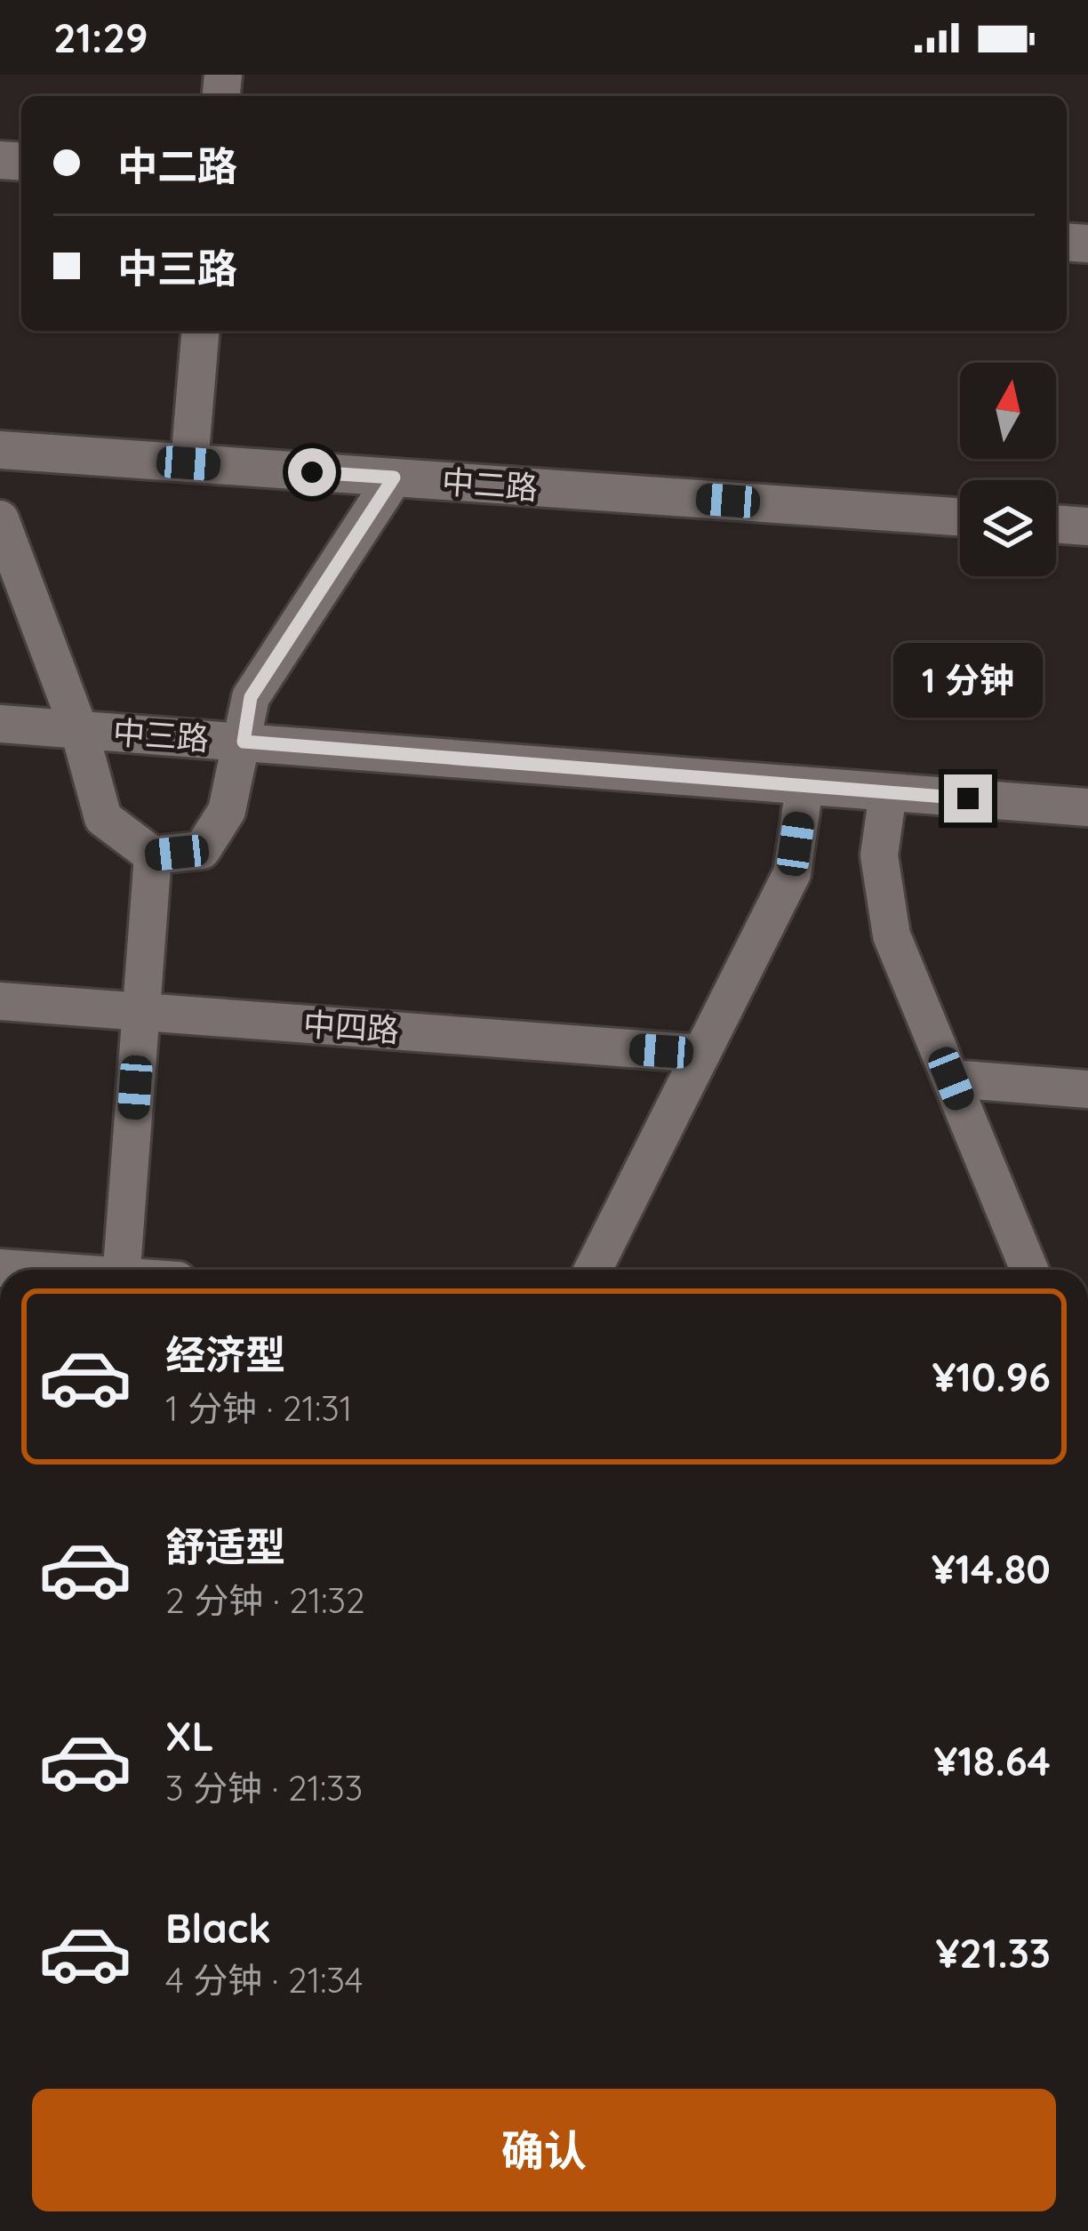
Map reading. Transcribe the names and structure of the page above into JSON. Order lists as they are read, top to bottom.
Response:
{
  "streets": {
    "street": ["中二路", "中三路", "中四路"]
  },
  "north": "top",
  "page": {
    "status": "21:29",
    "banner": ["中二路", "中三路"],
    "bubble": "1 分钟",
    "list": [
      {
        "name": "经济型",
        "note": "1 分钟 · 21:31",
        "value": "¥10.96"
      },
      {
        "name": "舒适型",
        "note": "2 分钟 · 21:32",
        "value": "¥14.80"
      },
      {
        "name": "XL",
        "note": "3 分钟 · 21:33",
        "value": "¥18.64"
      },
      {
        "name": "Black",
        "note": "4 分钟 · 21:34",
        "value": "¥21.33"
      }
    ],
    "buttons": "确认"
  }
}
